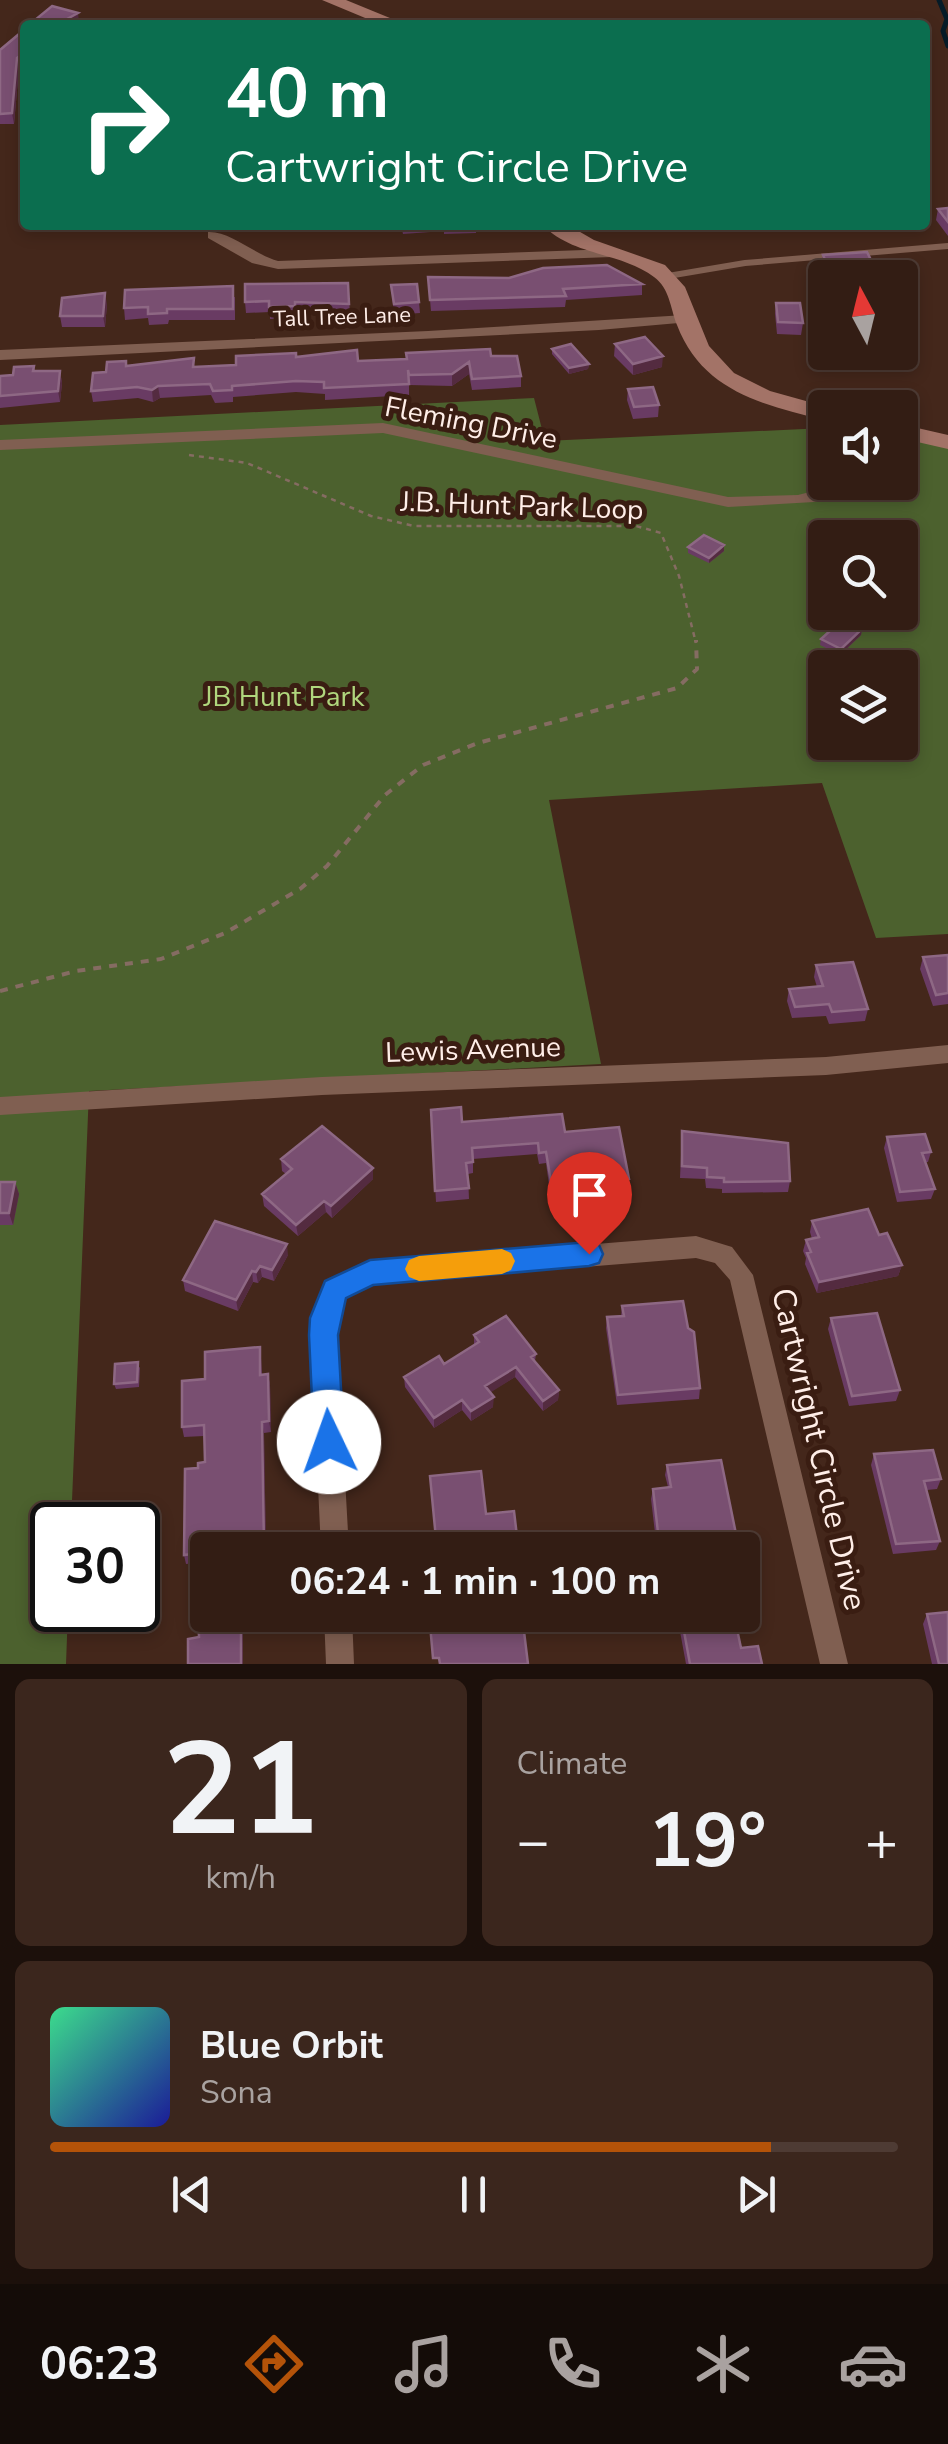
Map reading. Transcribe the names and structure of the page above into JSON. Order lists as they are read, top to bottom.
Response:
{
  "streets": {
    "street": [
      "Tall Tree Lane",
      "Fleming Drive",
      "Lewis Avenue",
      "Cartwright Circle Drive"
    ],
    "path": ["J.B. Hunt Park Loop"]
  },
  "parks": ["JB Hunt Park"],
  "north": "top",
  "page": {
    "turn": ["40 m", "Cartwright Circle Drive"],
    "limit": "30",
    "trip": "06:24 · 1 min · 100 m",
    "tile": [
      ["21", "km/h"],
      "Climate"
    ],
    "heat": ["−", "19°", "+"],
    "song": ["Blue Orbit", "Sona"],
    "tabs": "06:23"
  }
}
